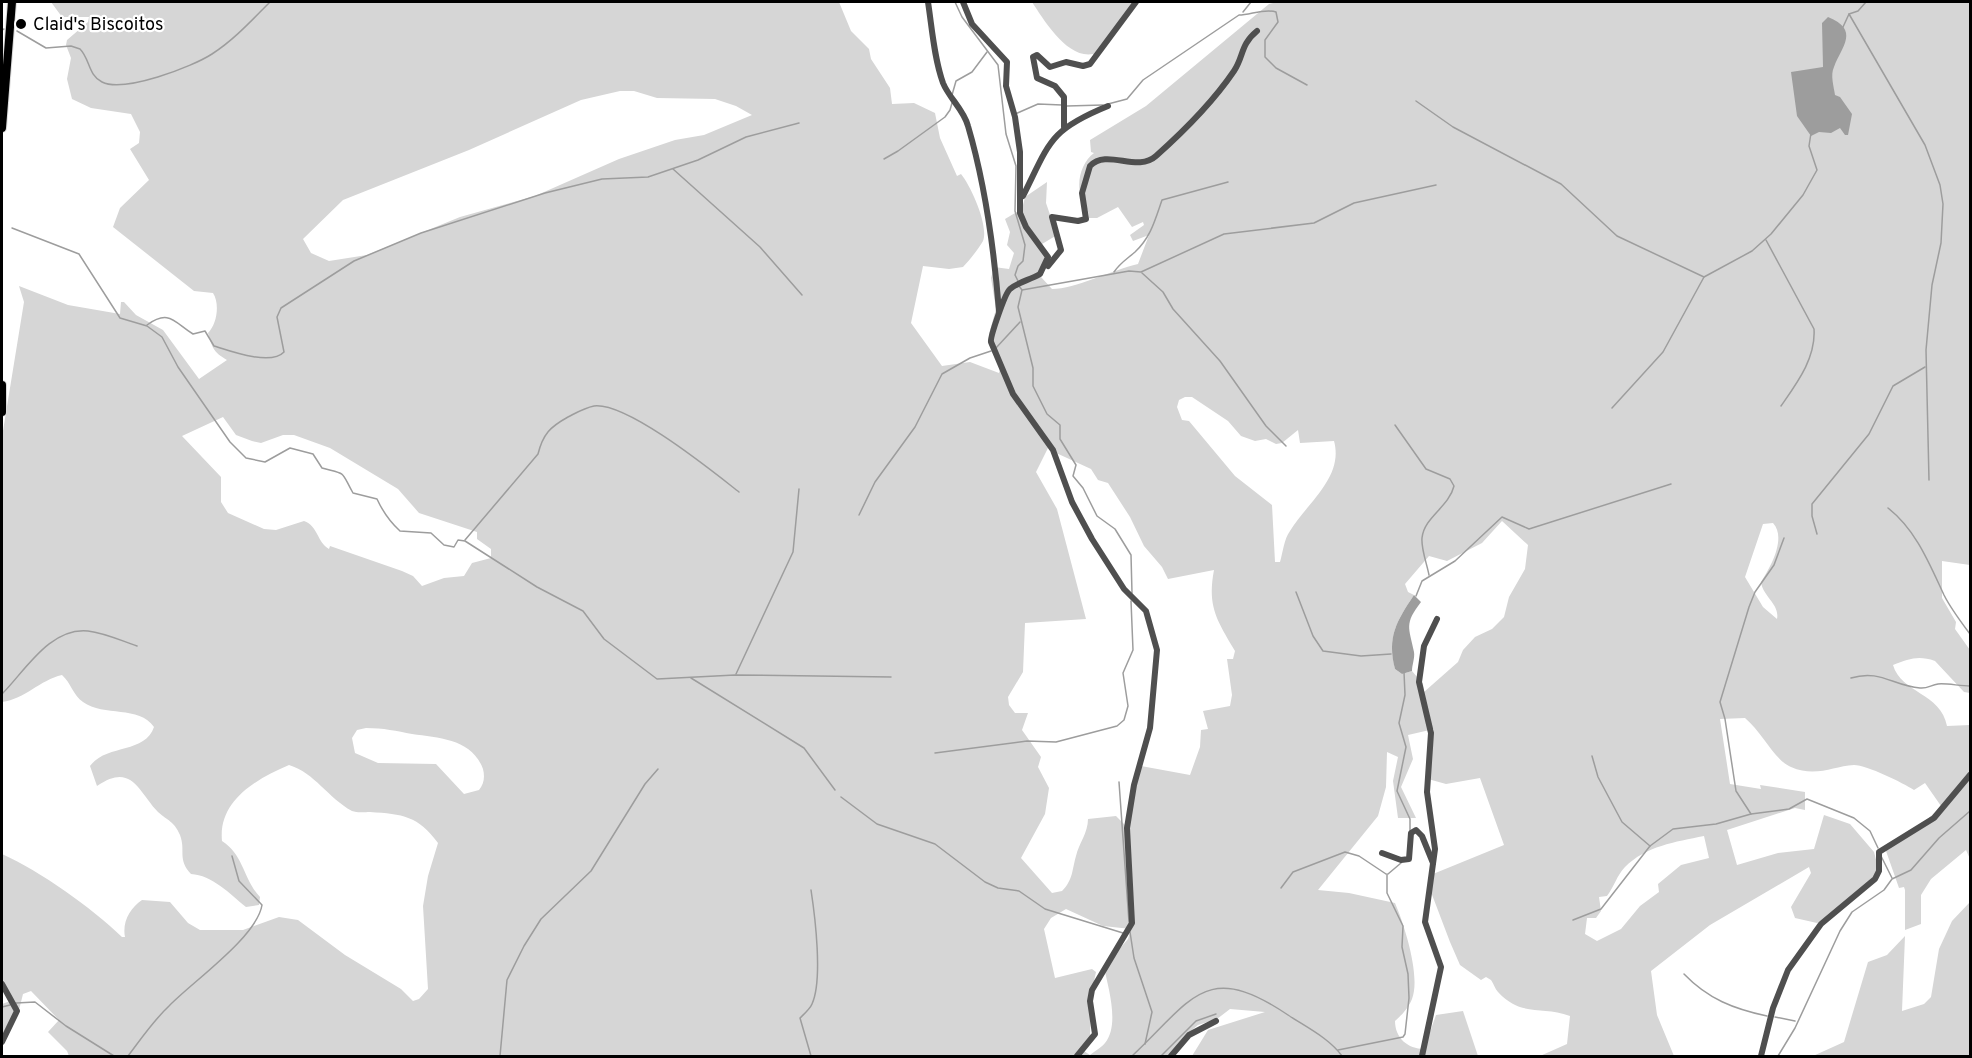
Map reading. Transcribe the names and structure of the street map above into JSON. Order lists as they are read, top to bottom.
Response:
{
  "places": ["Claid's Biscoitos"]
}
